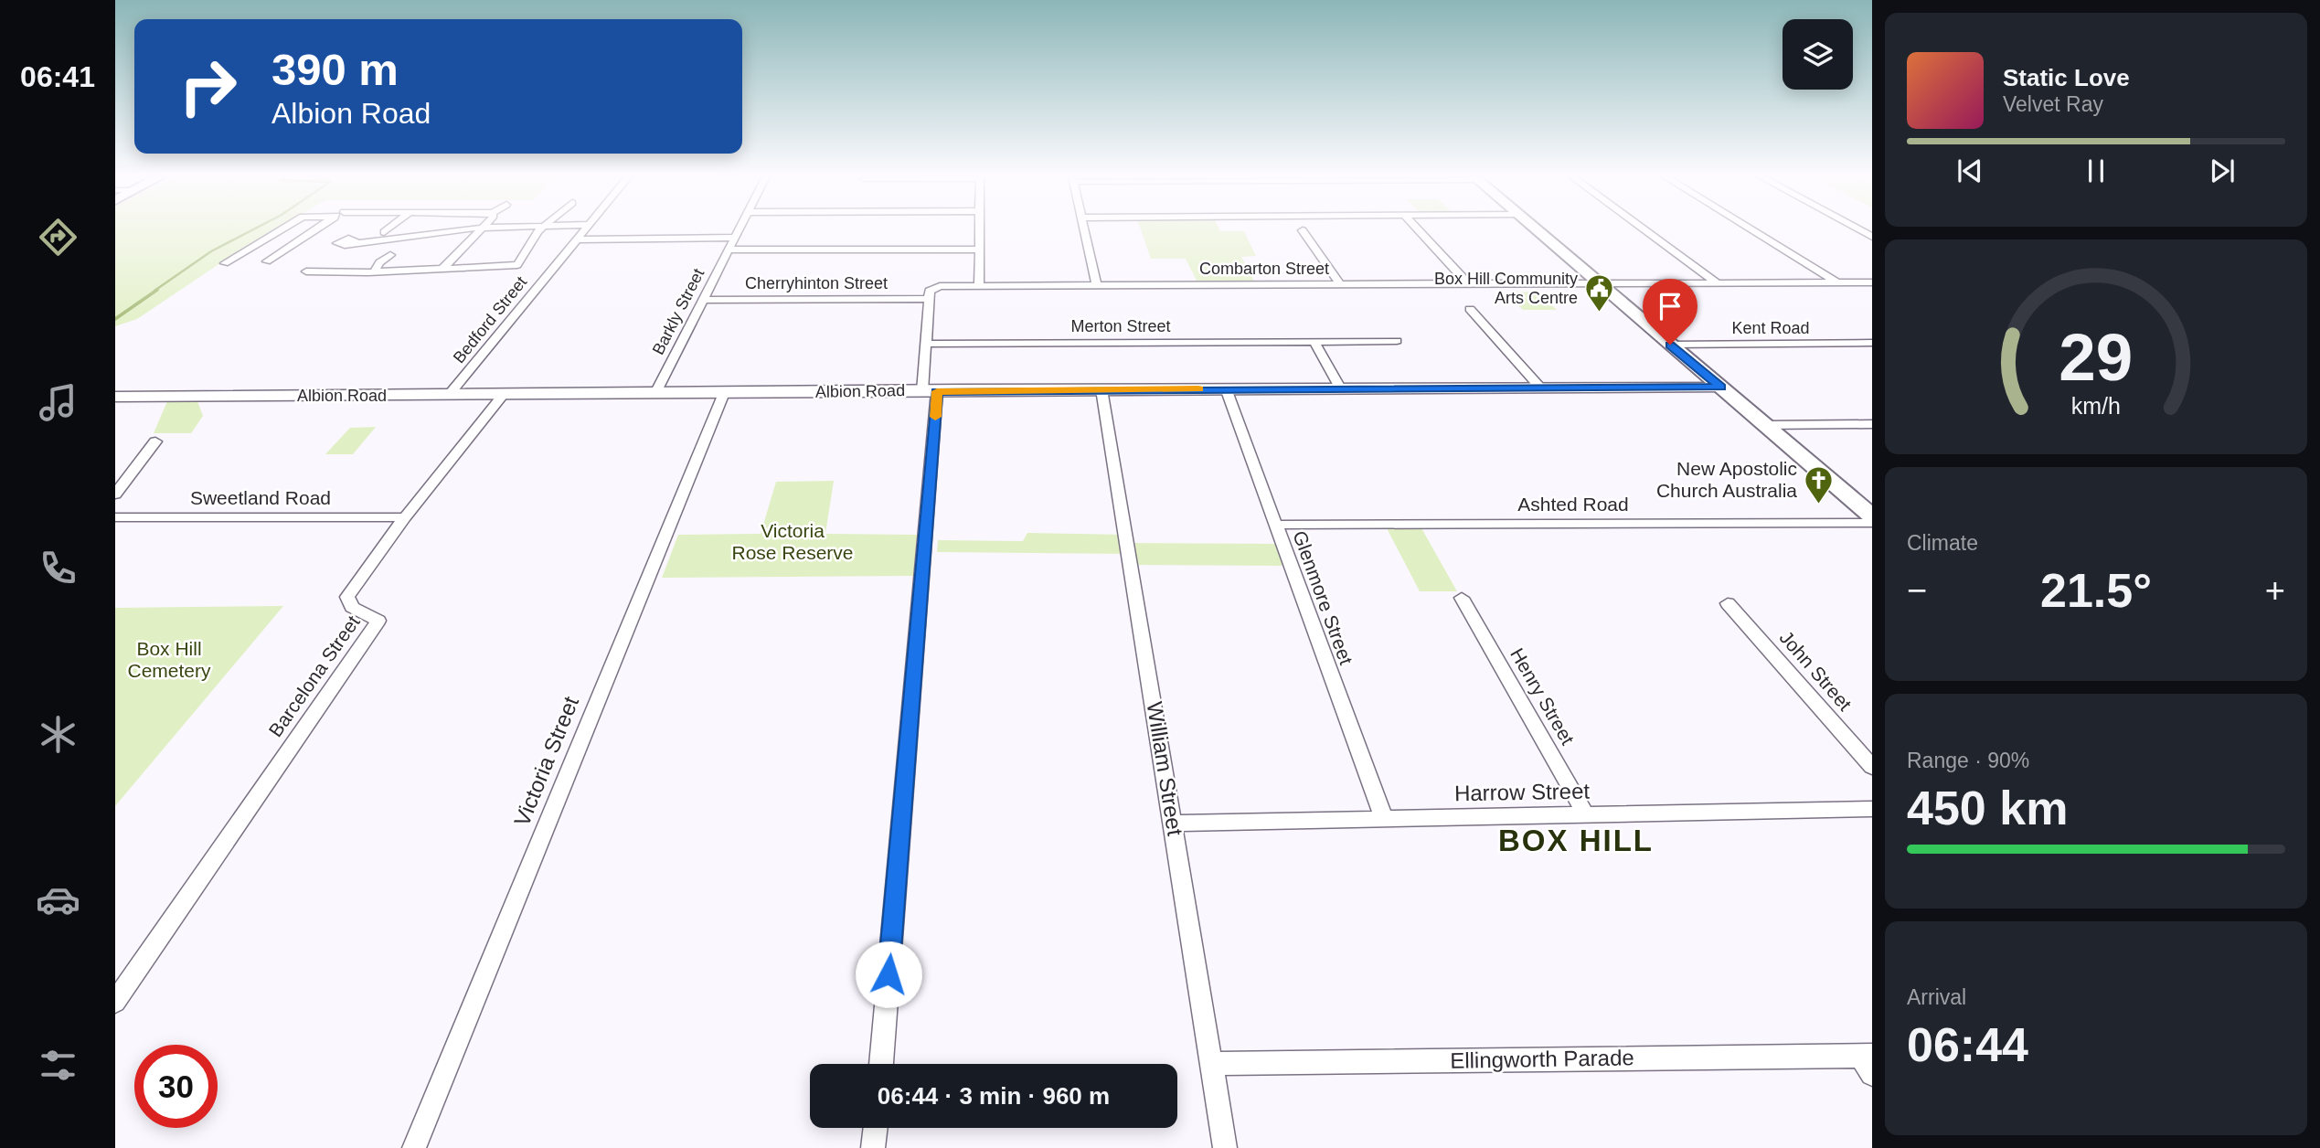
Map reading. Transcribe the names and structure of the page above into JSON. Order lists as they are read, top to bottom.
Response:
{
  "streets": {
    "street": [
      "Combarton Street",
      "Cherryhinton Street",
      "Barkly Street",
      "Bedford Street",
      "Merton Street",
      "Kent Road",
      "Albion Road",
      "Sweetland Road",
      "Ashted Road",
      "Glenmore Street",
      "John Street",
      "Barcelona Street",
      "Henry Street",
      "Victoria Street",
      "William Street",
      "Harrow Street",
      "Ellingworth Parade"
    ]
  },
  "crossings": [
    ["Combarton Street", "Cherryhinton Street"],
    ["Cherryhinton Street", "Barkly Street"],
    ["Barkly Street", "Albion Road"],
    ["Bedford Street", "Albion Road"],
    ["Albion Road", "Glenmore Street"],
    ["Albion Road", "Barcelona Street"],
    ["Albion Road", "Victoria Street"],
    ["Albion Road", "William Street"],
    ["Sweetland Road", "Barcelona Street"],
    ["Ashted Road", "Glenmore Street"],
    ["Glenmore Street", "Harrow Street"],
    ["Henry Street", "Harrow Street"],
    ["William Street", "Harrow Street"],
    ["William Street", "Ellingworth Parade"]
  ],
  "districts": ["BOX HILL"],
  "parks": ["Victoria Rose Reserve", "Box Hill Cemetery"],
  "places": {
    "public building": ["Box Hill Community Arts Centre"],
    "church": ["New Apostolic Church Australia"]
  },
  "page": {
    "tabs": "06:41",
    "turn": ["390 m", "Albion Road"],
    "song": ["Static Love", "Velvet Ray"],
    "tile": [
      "Climate",
      ["Range · 90%", "450 km"],
      ["Arrival", "06:44"]
    ],
    "heat": ["−", "21.5°", "+"],
    "limit": "30",
    "trip": "06:44 · 3 min · 960 m",
    "gauge": ["29", "km/h"]
  }
}
